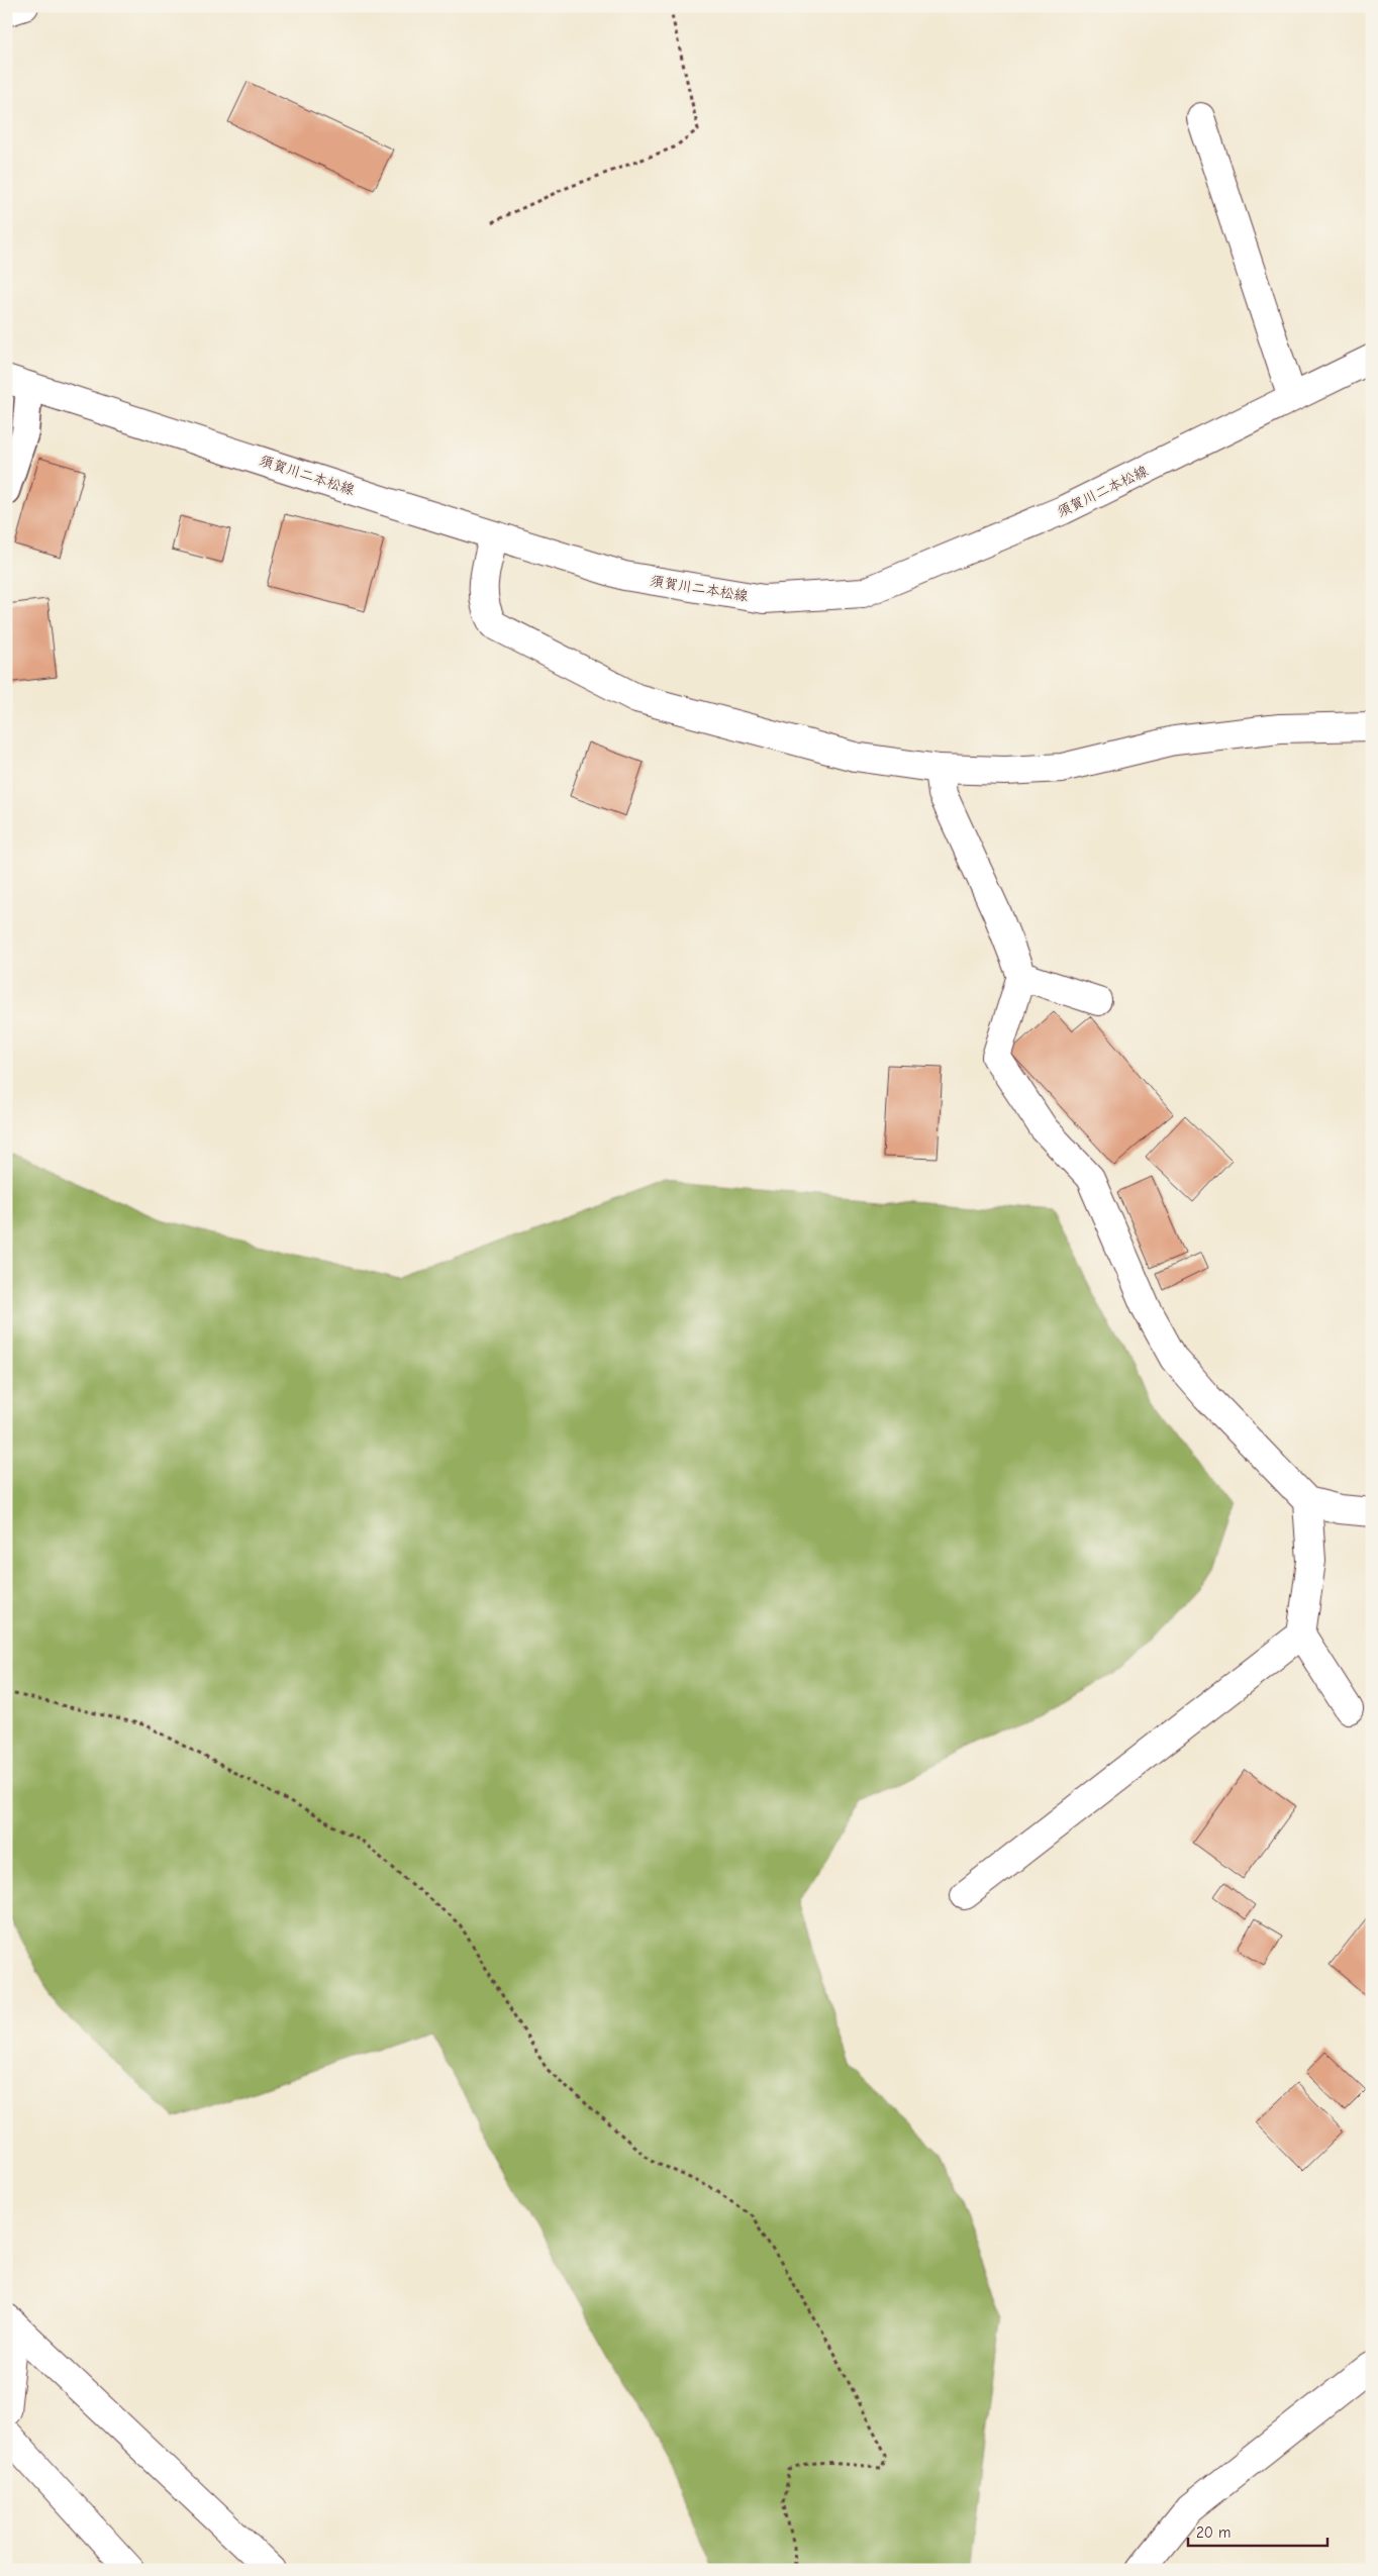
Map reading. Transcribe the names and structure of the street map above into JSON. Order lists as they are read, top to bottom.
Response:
{
  "streets": {
    "street": ["須賀川二本松線"]
  },
  "scale_bar": "20 m"
}
